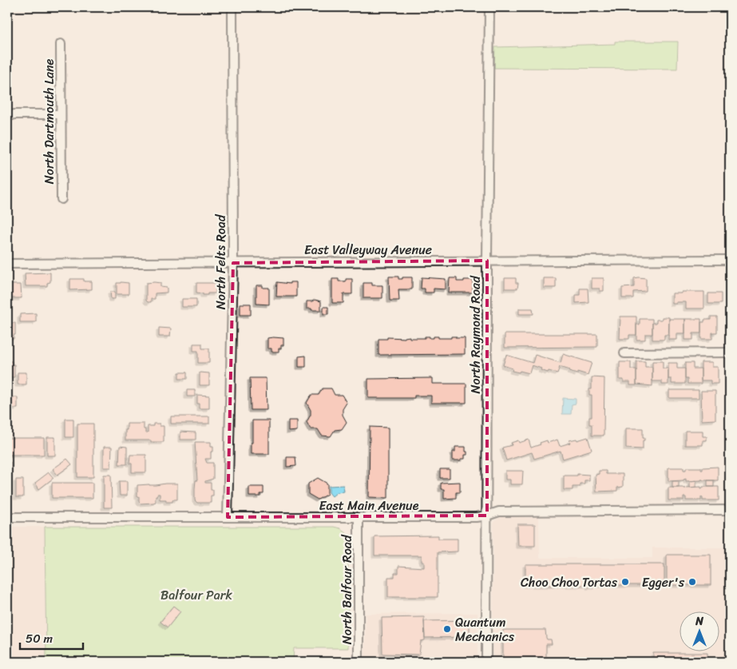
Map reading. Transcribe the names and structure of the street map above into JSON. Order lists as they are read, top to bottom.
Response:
{
  "streets": {
    "street": [
      "North Dartmouth Lane",
      "East Valleyway Avenue",
      "North Felts Road",
      "North Raymond Road",
      "East Main Avenue",
      "North Balfour Road"
    ]
  },
  "crossings": [
    ["East Valleyway Avenue", "North Felts Road"],
    ["East Valleyway Avenue", "North Raymond Road"],
    ["North Felts Road", "East Main Avenue"],
    ["North Raymond Road", "East Main Avenue"],
    ["East Main Avenue", "North Balfour Road"]
  ],
  "parks": ["Balfour Park"],
  "places": ["Choo Choo Tortas", "Egger's", "Quantum Mechanics"],
  "scale_bar": "50 m",
  "north": "top"
}
